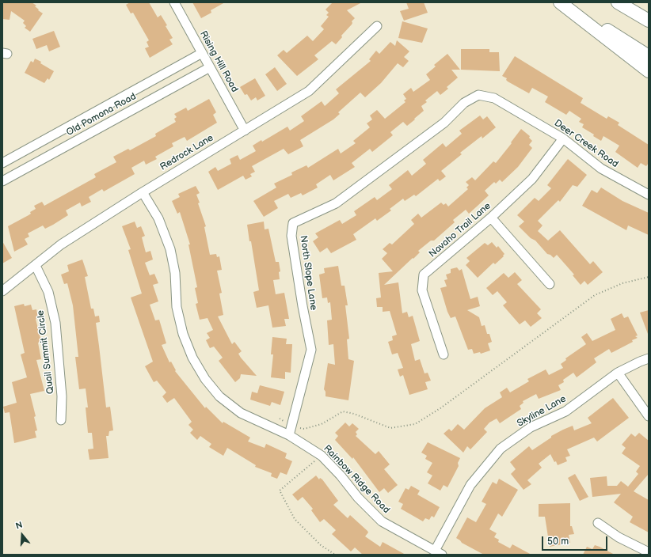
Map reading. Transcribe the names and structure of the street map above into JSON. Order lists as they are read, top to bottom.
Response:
{
  "streets": {
    "street": [
      "Rising Hill Road",
      "Old Pomona Road",
      "Deer Creek Road",
      "Redrock Lane",
      "Navaho Trail Lane",
      "North Slope Lane",
      "Quail Summit Circle",
      "Skyline Lane",
      "Rainbow Ridge Road"
    ]
  },
  "crossings": [
    ["Rising Hill Road", "Old Pomona Road"],
    ["Rising Hill Road", "Redrock Lane"],
    ["Deer Creek Road", "Navaho Trail Lane"],
    ["Deer Creek Road", "North Slope Lane"],
    ["Redrock Lane", "Quail Summit Circle"],
    ["Redrock Lane", "Rainbow Ridge Road"],
    ["North Slope Lane", "Rainbow Ridge Road"],
    ["Skyline Lane", "Rainbow Ridge Road"]
  ],
  "scale_bar": "50 m",
  "north": "top"
}
